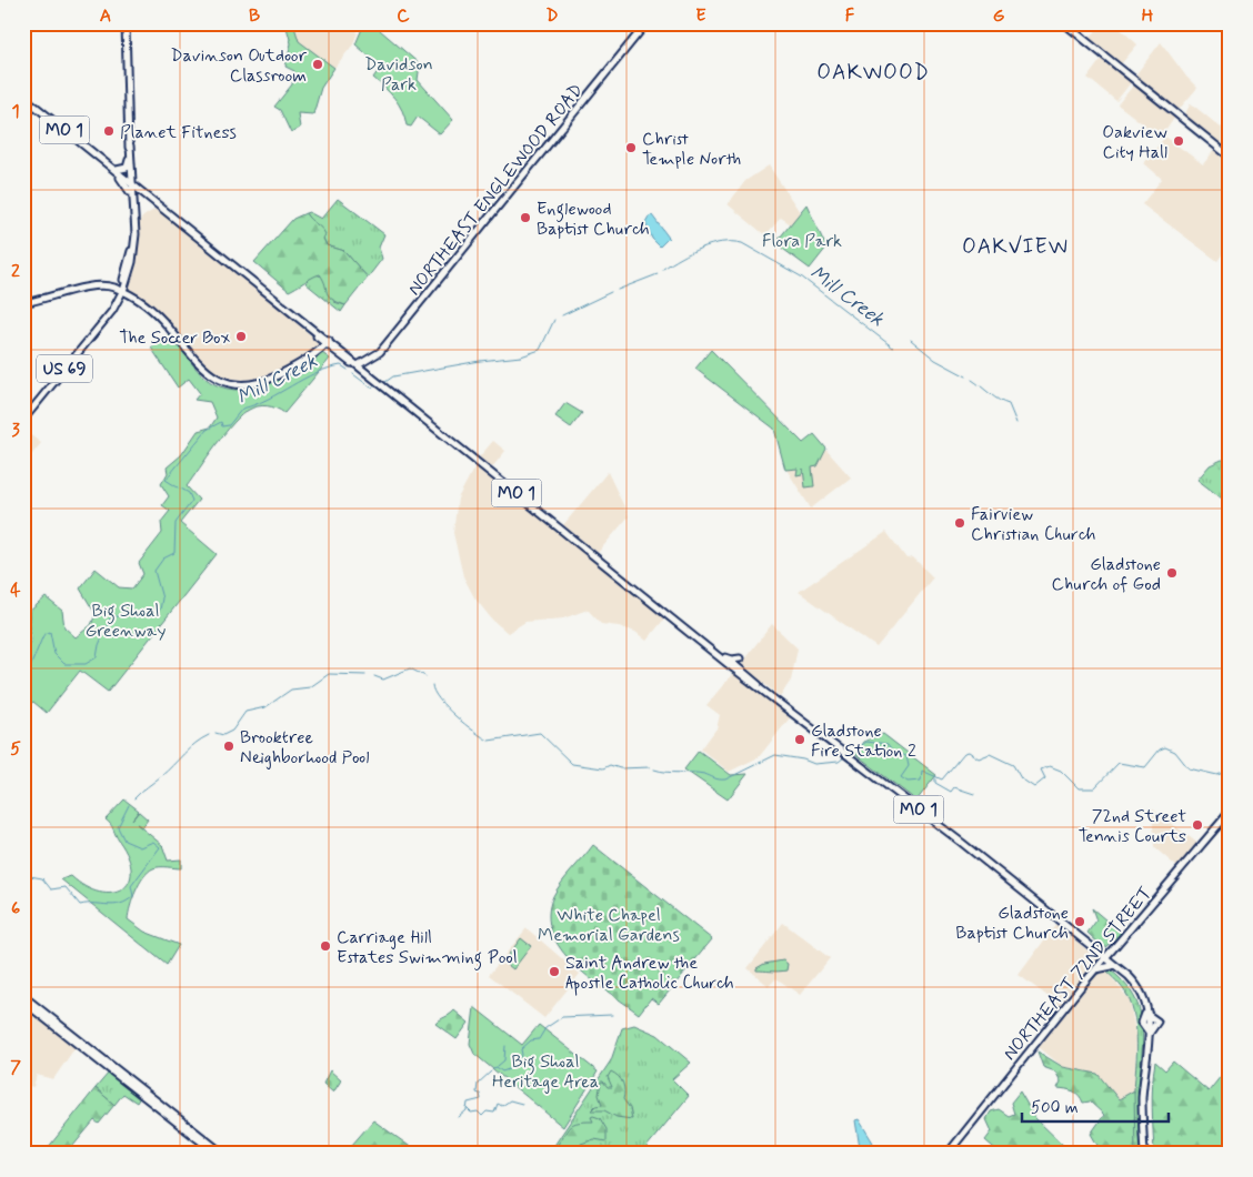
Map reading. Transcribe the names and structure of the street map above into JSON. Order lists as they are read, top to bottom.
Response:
{
  "streets": {
    "main road": [
      "MO 1",
      "NORTHEAST ENGLEWOOD ROAD",
      "US 69",
      "NORTHEAST 72ND STREET"
    ]
  },
  "crossings": [
    ["MO 1", "NORTHEAST ENGLEWOOD ROAD"],
    ["MO 1", "US 69"],
    ["MO 1", "NORTHEAST 72ND STREET"]
  ],
  "districts": ["OAKWOOD", "OAKVIEW"],
  "water": ["Mill Creek"],
  "parks": [
    "Davidson Park",
    "Flora Park",
    "Big Shoal Greenway",
    "White Chapel Memorial Gardens",
    "Big Shoal Heritage Area"
  ],
  "places": [
    "Davinson Outdoor Classroom",
    "Planet Fitness",
    "Oakview City Hall",
    "Christ Temple North",
    "Englewood Baptist Church",
    "The Soccer Box",
    "Fairview Christian Church",
    "Gladstone Church of God",
    "Gladstone Fire Station 2",
    "Brooktree Neighborhood Pool",
    "72nd Street Tennis Courts",
    "Gladstone Baptist Church",
    "Carriage Hill Estates Swimming Pool",
    "Saint Andrew the Apostle Catholic Church"
  ],
  "scale_bar": "500 m",
  "grid": {
    "columns": [
      "A",
      "B",
      "C",
      "D",
      "E",
      "F",
      "G",
      "H"
    ],
    "rows": [
      "1",
      "2",
      "3",
      "4",
      "5",
      "6",
      "7"
    ]
  }
}
